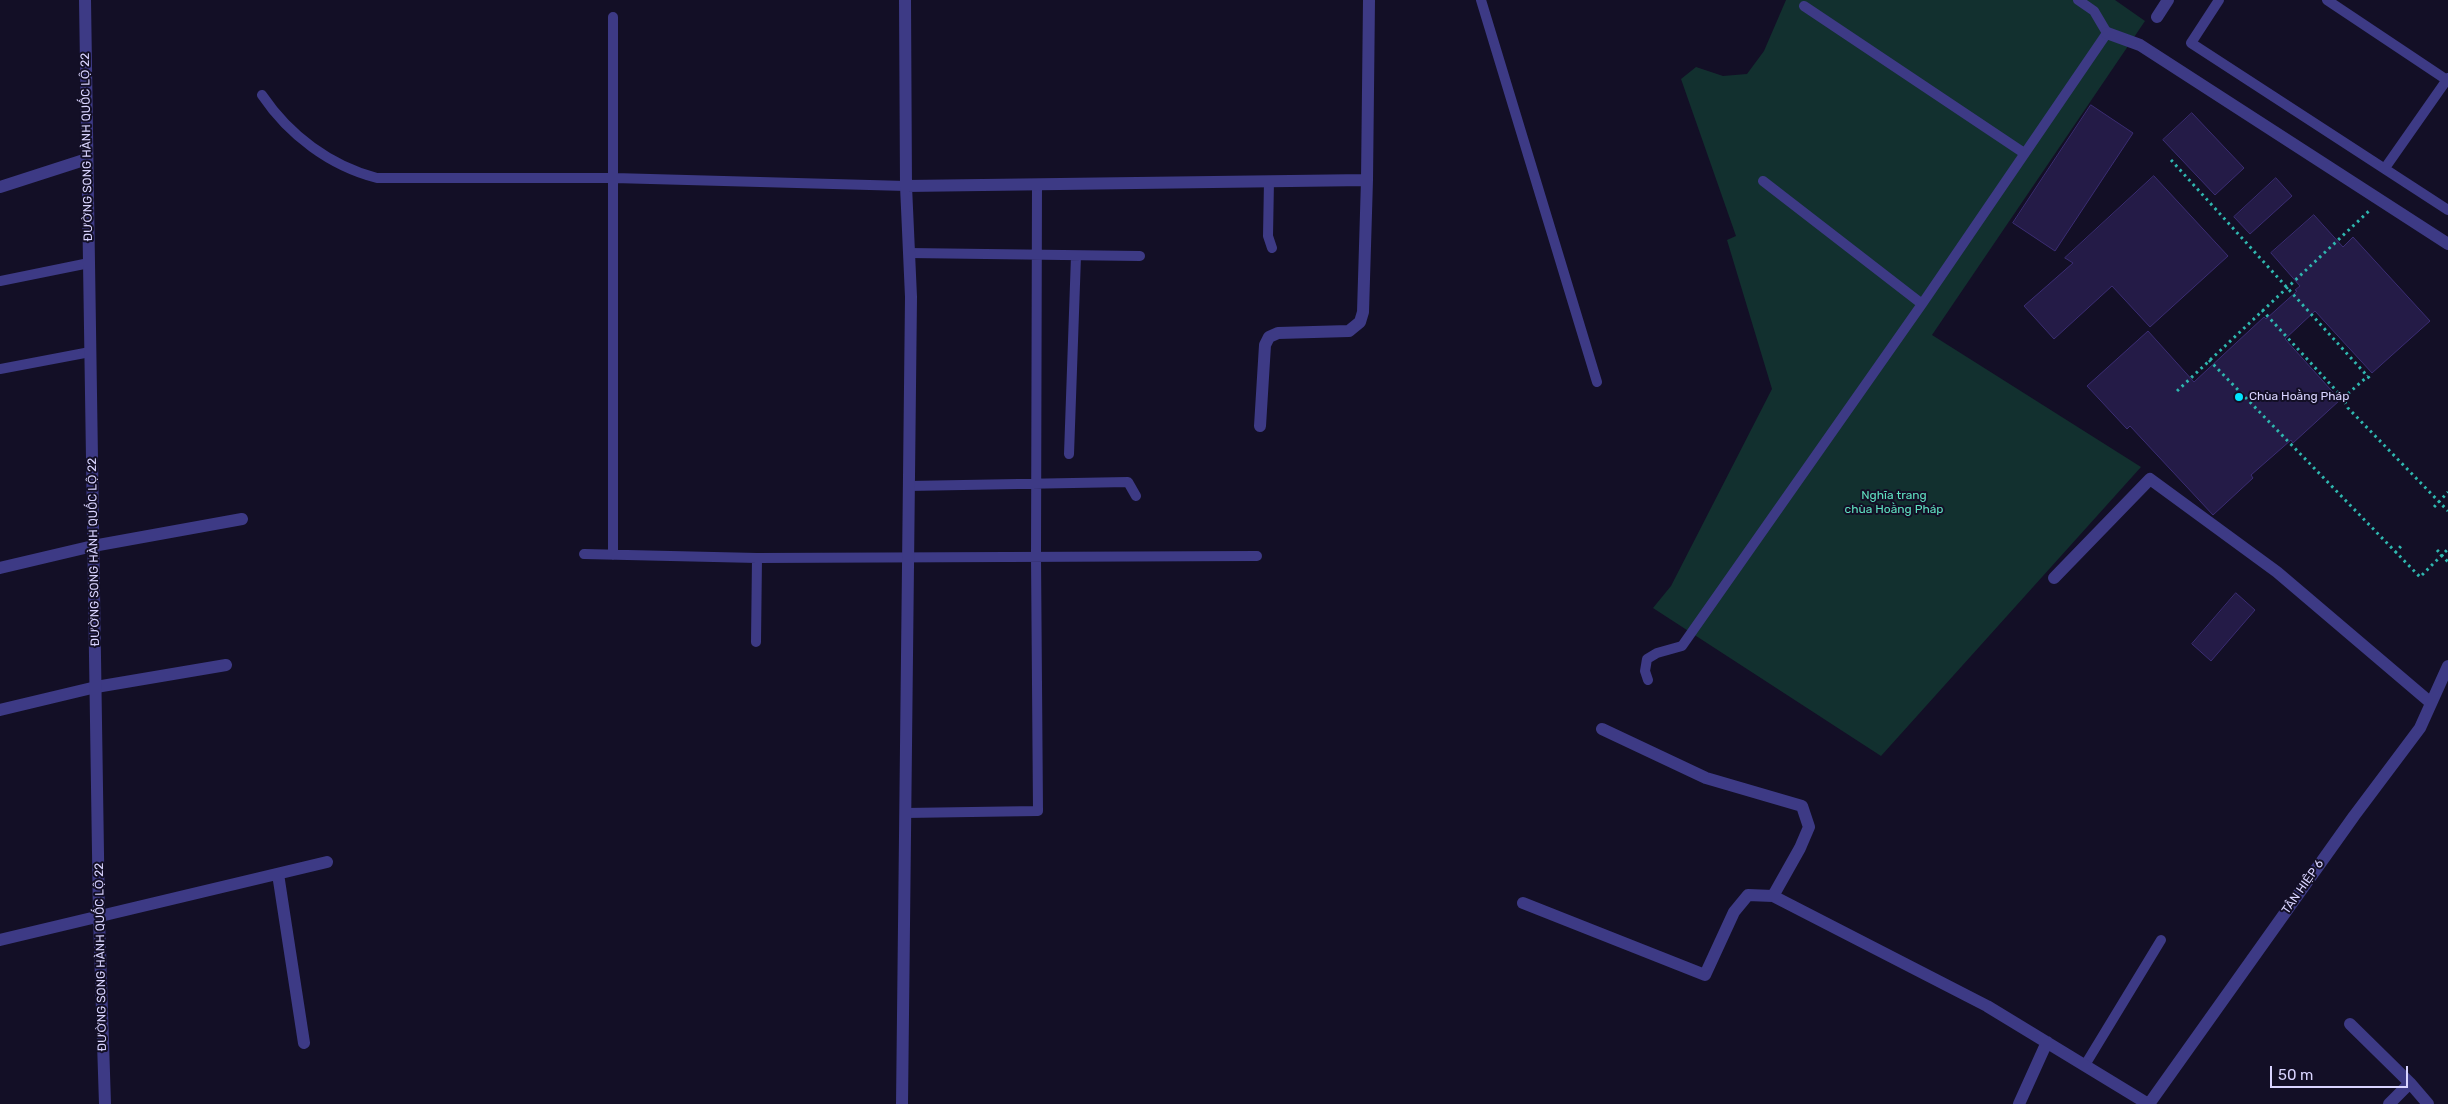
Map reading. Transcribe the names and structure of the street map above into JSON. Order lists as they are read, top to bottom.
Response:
{
  "streets": {
    "street": ["ĐƯỜNG SONG HÀNH QUỐC LỘ 22", "TÂN HIỆP 6"]
  },
  "parks": ["Nghĩa trang chùa Hoằng Pháp"],
  "places": ["Chùa Hoằng Pháp"],
  "scale_bar": "50 m"
}
